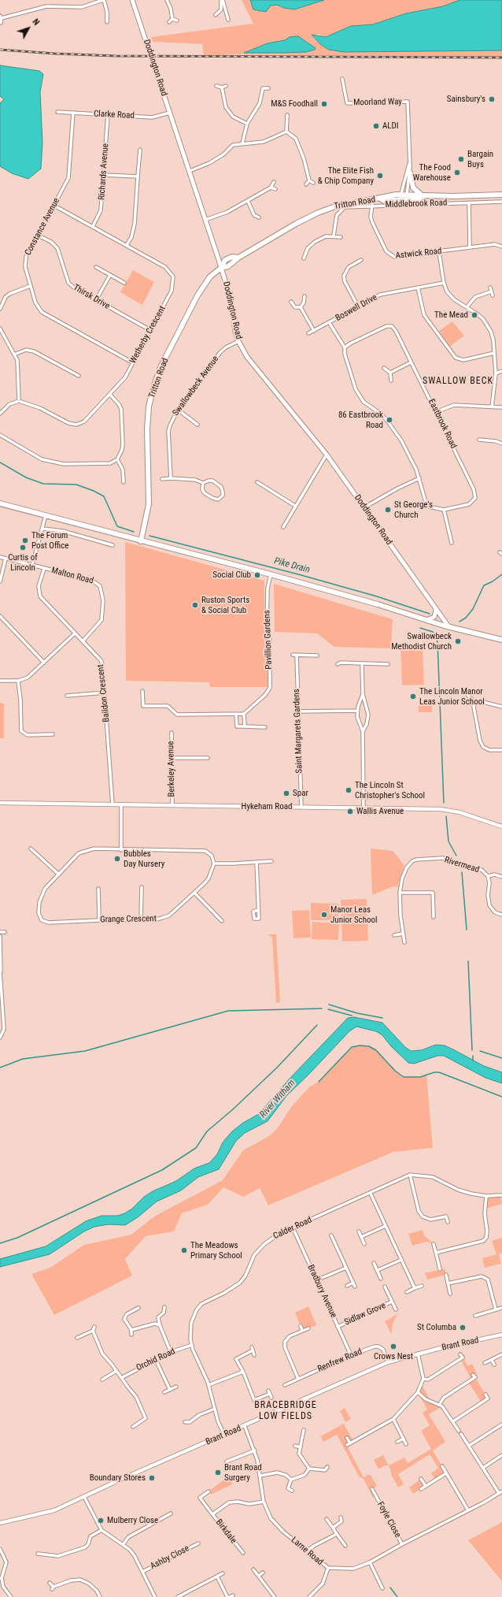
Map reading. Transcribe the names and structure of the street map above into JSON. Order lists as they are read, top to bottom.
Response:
{
  "streets": {
    "main road": ["Doddington Road", "Tritton Road"],
    "street": [
      "Moorland Way",
      "Clarke Road",
      "Richards Avenue",
      "Middlebrook Road",
      "Constance Avenue",
      "Astwick Road",
      "Thirsk Drive",
      "Boswell Drive",
      "Wetherby Crescent",
      "Swallowbeck Avenue",
      "Eastbrook Road",
      "Malton Road",
      "Pavillion Gardens",
      "Baildon Crescent",
      "Saint Margarets Gardens",
      "Berkeley Avenue",
      "Hykeham Road",
      "Rivermead",
      "Grange Crescent",
      "Calder Road",
      "Bradbury Avenue",
      "Sidlaw Grove",
      "Brant Road",
      "Orchid Road",
      "Renfrew Road",
      "Foyle Close",
      "Birkdale",
      "Larne Road",
      "Ashby Close"
    ]
  },
  "crossings": [
    ["Doddington Road", "Clarke Road"],
    ["Doddington Road", "Tritton Road"],
    ["Doddington Road", "Swallowbeck Avenue"],
    ["Moorland Way", "Tritton Road"],
    ["Clarke Road", "Richards Avenue"],
    ["Clarke Road", "Constance Avenue"],
    ["Richards Avenue", "Wetherby Crescent"],
    ["Middlebrook Road", "Astwick Road"],
    ["Constance Avenue", "Thirsk Drive"],
    ["Constance Avenue", "Wetherby Crescent"],
    ["Thirsk Drive", "Wetherby Crescent"],
    ["Boswell Drive", "Eastbrook Road"],
    ["Malton Road", "Baildon Crescent"],
    ["Baildon Crescent", "Hykeham Road"],
    ["Saint Margarets Gardens", "Hykeham Road"],
    ["Berkeley Avenue", "Hykeham Road"],
    ["Calder Road", "Bradbury Avenue"],
    ["Calder Road", "Brant Road"],
    ["Calder Road", "Orchid Road"],
    ["Bradbury Avenue", "Sidlaw Grove"],
    ["Bradbury Avenue", "Renfrew Road"],
    ["Brant Road", "Renfrew Road"],
    ["Brant Road", "Larne Road"],
    ["Foyle Close", "Larne Road"],
    ["Birkdale", "Larne Road"]
  ],
  "districts": ["SWALLOW BECK", "BRACEBRIDGE LOW FIELDS"],
  "water": ["Pike Drain", "River Witham"],
  "places": [
    "Sainsbury's",
    "M&S Foodhall",
    "ALDI",
    "Bargain Buys",
    "The Food Warehouse",
    "The Elite Fish & Chip Company",
    "The Mead",
    "86 Eastbrook Road",
    "St George's Church",
    "The Forum Post Office",
    "Curtis of Lincoln",
    "Social Club",
    "Ruston Sports & Social Club",
    "Swallowbeck Methodist Church",
    "The Lincoln Manor Leas Junior School",
    "The Lincoln St Christopher's School",
    "Spar",
    "Wallis Avenue",
    "Bubbles Day Nursery",
    "Manor Leas Junior School",
    "The Meadows Primary School",
    "St Columba",
    "Crows Nest",
    "Brant Road Surgery",
    "Boundary Stores",
    "Mulberry Close"
  ],
  "north": "top right"
}
